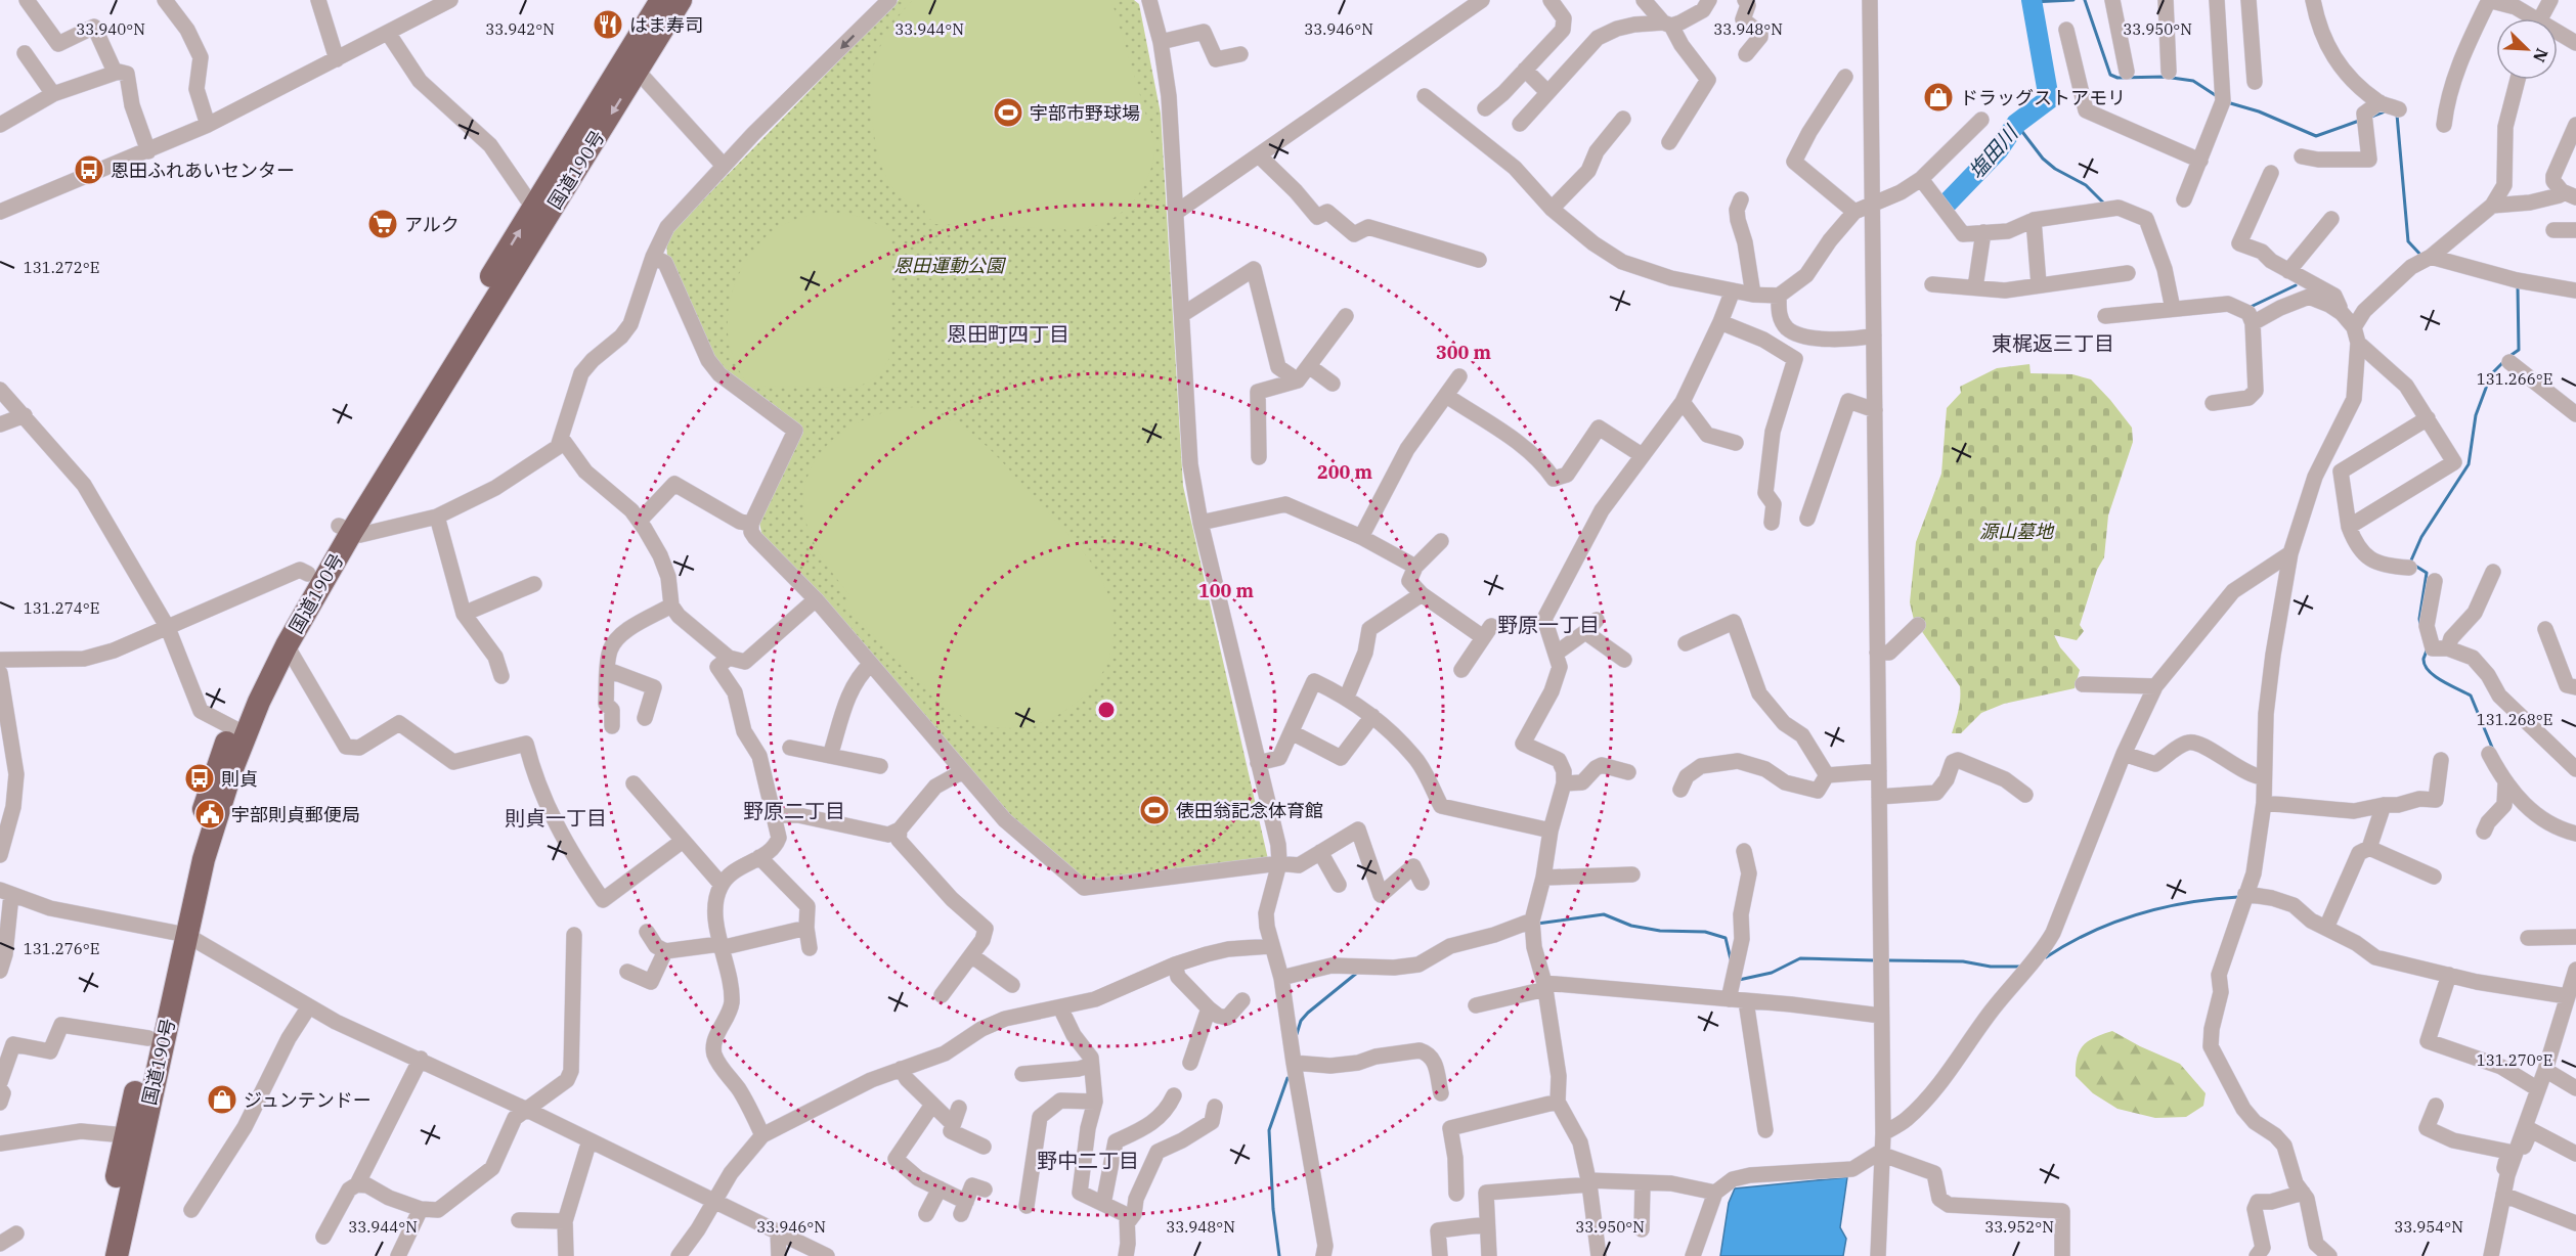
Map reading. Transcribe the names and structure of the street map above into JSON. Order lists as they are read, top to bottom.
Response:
{
  "streets": {
    "highway": ["国道190号"]
  },
  "districts": [
    "恩田町四丁目",
    "東梶返三丁目",
    "野原一丁目",
    "野原二丁目",
    "則貞一丁目",
    "野中二丁目"
  ],
  "water": ["塩田川"],
  "parks": ["恩田運動公園", "源山墓地"],
  "places": {
    "restaurant": ["はま寿司"],
    "shop": ["ドラッグストアモリ", "ジュンテンドー"],
    "sports": ["宇部市野球場", "俵田翁記念体育館"],
    "bus stop": ["恩田ふれあいセンター", "則貞"],
    "supermarket": ["アルク"],
    "public building": ["宇部則貞郵便局"]
  },
  "north": "bottom right",
  "coordinates": [
    "33.940°N",
    "33.942°N",
    "33.944°N",
    "33.946°N",
    "33.948°N",
    "33.950°N",
    "131.272°E",
    "131.266°E",
    "131.274°E",
    "131.268°E",
    "131.276°E",
    "131.270°E",
    "33.952°N",
    "33.954°N"
  ],
  "rings": ["300 m", "200 m", "100 m"]
}
